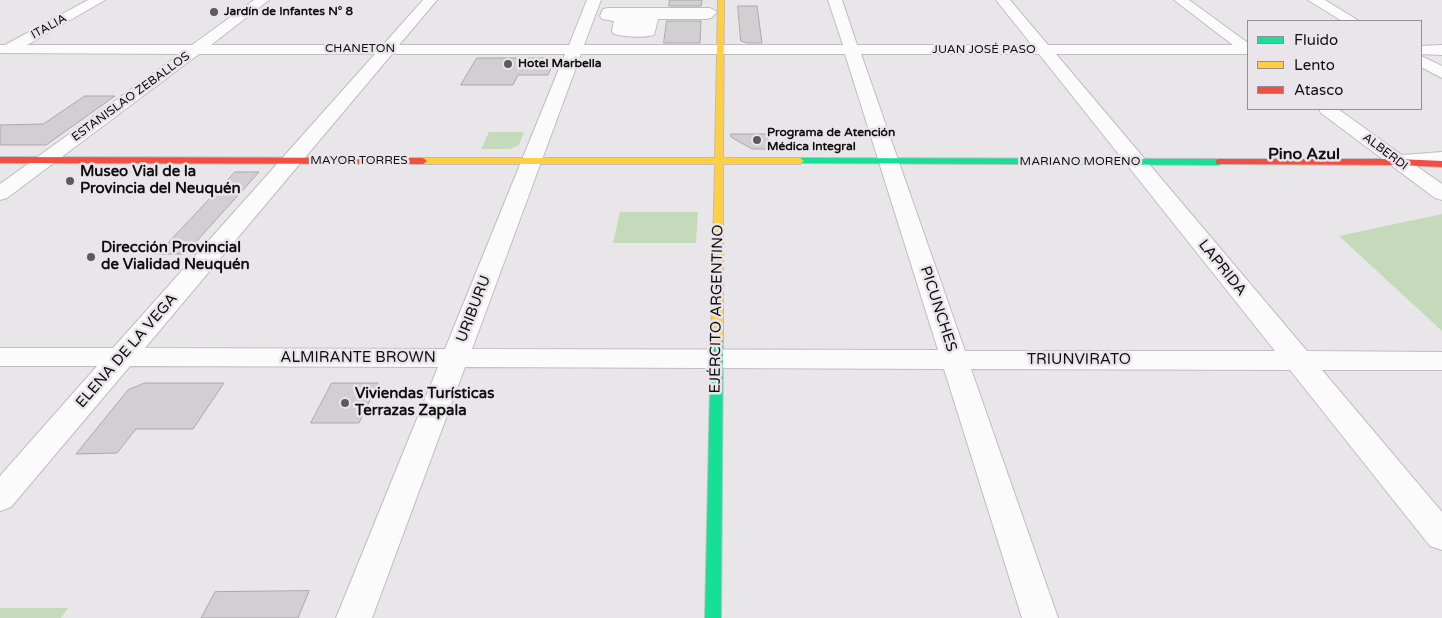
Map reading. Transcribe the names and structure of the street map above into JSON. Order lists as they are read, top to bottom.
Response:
{
  "streets": {
    "street": [
      "ITALIA",
      "CHANETON",
      "JUAN JOSÉ PASO",
      "ESTANISLAO ZEBALLOS",
      "ALBERDI",
      "MAYOR TORRES",
      "MARIANO MORENO",
      "LAPRIDA",
      "URIBURU",
      "EJÉRCITO ARGENTINO",
      "PICUNCHES",
      "ELENA DE LA VEGA",
      "ALMIRANTE BROWN",
      "TRIUNVIRATO"
    ]
  },
  "crossings": [
    ["ITALIA", "CHANETON"],
    ["CHANETON", "JUAN JOSÉ PASO"],
    ["CHANETON", "ESTANISLAO ZEBALLOS"],
    ["CHANETON", "URIBURU"],
    ["CHANETON", "EJÉRCITO ARGENTINO"],
    ["CHANETON", "ELENA DE LA VEGA"],
    ["JUAN JOSÉ PASO", "LAPRIDA"],
    ["JUAN JOSÉ PASO", "EJÉRCITO ARGENTINO"],
    ["JUAN JOSÉ PASO", "PICUNCHES"],
    ["ESTANISLAO ZEBALLOS", "MAYOR TORRES"],
    ["ALBERDI", "MARIANO MORENO"],
    ["MAYOR TORRES", "MARIANO MORENO"],
    ["MAYOR TORRES", "URIBURU"],
    ["MAYOR TORRES", "EJÉRCITO ARGENTINO"],
    ["MAYOR TORRES", "ELENA DE LA VEGA"],
    ["MARIANO MORENO", "LAPRIDA"],
    ["MARIANO MORENO", "EJÉRCITO ARGENTINO"],
    ["MARIANO MORENO", "PICUNCHES"],
    ["LAPRIDA", "TRIUNVIRATO"],
    ["URIBURU", "ALMIRANTE BROWN"],
    ["EJÉRCITO ARGENTINO", "ALMIRANTE BROWN"],
    ["EJÉRCITO ARGENTINO", "TRIUNVIRATO"],
    ["PICUNCHES", "TRIUNVIRATO"],
    ["ELENA DE LA VEGA", "ALMIRANTE BROWN"],
    ["ALMIRANTE BROWN", "TRIUNVIRATO"]
  ],
  "districts": ["Pino Azul"],
  "places": [
    "Jardín de Infantes N° 8",
    "Hotel Marbella",
    "Programa de Atención Médica Integral",
    "Museo Vial de la Provincia del Neuquén",
    "Dirección Provincial de Vialidad Neuquén",
    "Viviendas Turísticas Terrazas Zapala"
  ],
  "legend": ["Fluido", "Lento", "Atasco"]
}
